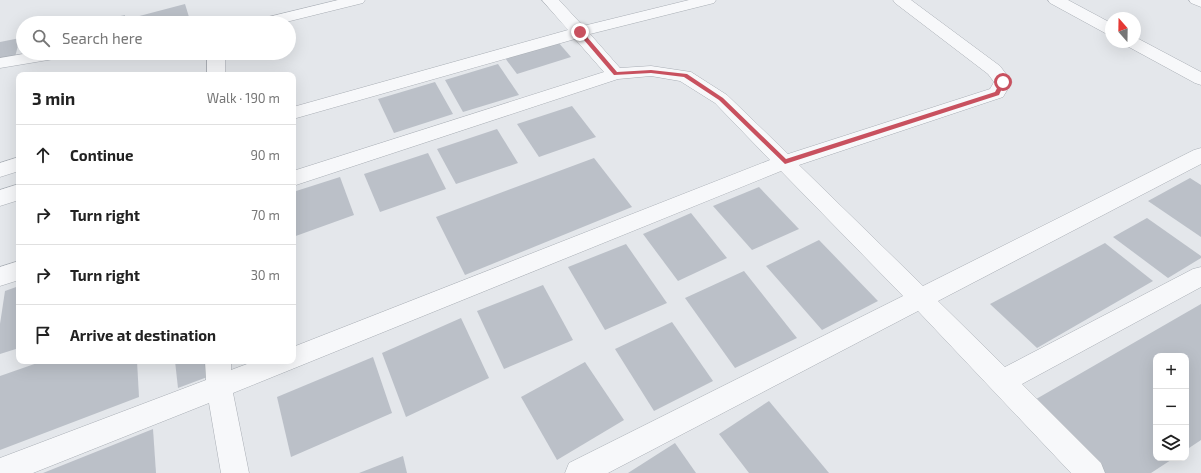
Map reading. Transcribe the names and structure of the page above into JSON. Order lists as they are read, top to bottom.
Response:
{
  "north": "top",
  "page": {
    "search": "Search here",
    "heading": ["3 min", "Walk · 190 m"],
    "list": [
      ["Continue", "90 m"],
      ["Turn right", "70 m"],
      ["Turn right", "30 m"],
      "Arrive at destination"
    ],
    "map_buttons": ["+", "−"]
  }
}
